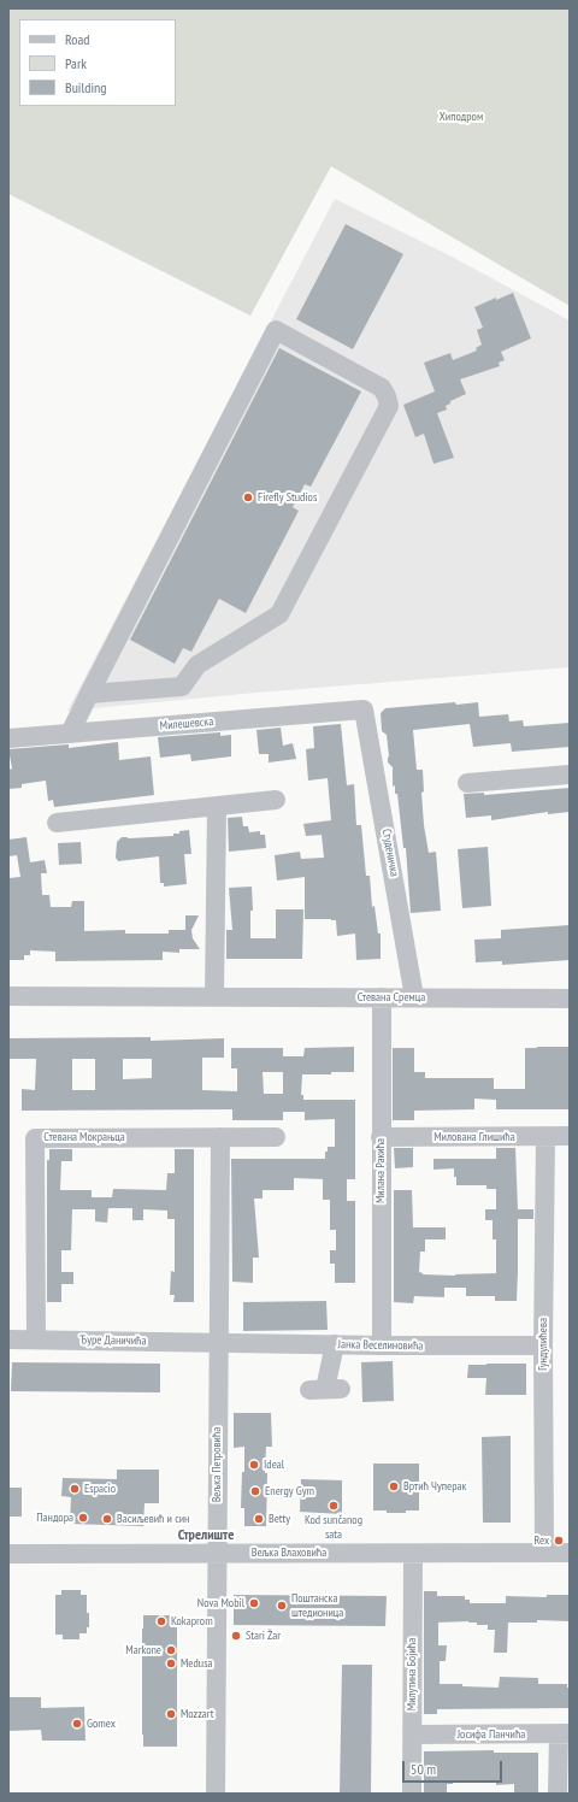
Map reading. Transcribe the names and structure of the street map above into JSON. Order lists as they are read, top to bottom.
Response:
{
  "streets": {
    "street": [
      "Милешевска",
      "Студеничка",
      "Стевана Сремца",
      "Стевана Мокрањца",
      "Милована Глишића",
      "Милана Ракића",
      "Ђуре Даничића",
      "Гундулићева",
      "Јанка Веселиновића",
      "Вељка Петровића",
      "Вељка Влаховића",
      "Милутина Бојића",
      "Јосифа Панчића"
    ]
  },
  "crossings": [
    ["Милешевска", "Студеничка"],
    ["Студеничка", "Стевана Сремца"],
    ["Стевана Сремца", "Милана Ракића"],
    ["Стевана Мокрањца", "Ђуре Даничића"],
    ["Стевана Мокрањца", "Вељка Петровића"],
    ["Милована Глишића", "Милана Ракића"],
    ["Милована Глишића", "Гундулићева"],
    ["Милана Ракића", "Јанка Веселиновића"],
    ["Ђуре Даничића", "Јанка Веселиновића"],
    ["Ђуре Даничића", "Вељка Петровића"],
    ["Гундулићева", "Јанка Веселиновића"],
    ["Гундулићева", "Вељка Влаховића"],
    ["Јанка Веселиновића", "Вељка Петровића"],
    ["Вељка Петровића", "Вељка Влаховића"],
    ["Вељка Влаховића", "Милутина Бојића"],
    ["Милутина Бојића", "Јосифа Панчића"]
  ],
  "districts": ["Стрелиште"],
  "parks": ["Хиподром"],
  "places": [
    "Firefly Studios",
    "Ideal",
    "Вртић Чуперак",
    "Espacio",
    "Energy Gym",
    "Kod sunčanog sata",
    "Пандора",
    "Васиљевић и син",
    "Betty",
    "Rex",
    "Nova Mobil",
    "Поштанска штедионица",
    "Kokaprom",
    "Stari Žar",
    "Markone",
    "Medusa",
    "Mozzart",
    "Gomex"
  ],
  "legend": ["Road", "Park", "Building"],
  "scale_bar": "50 m"
}
